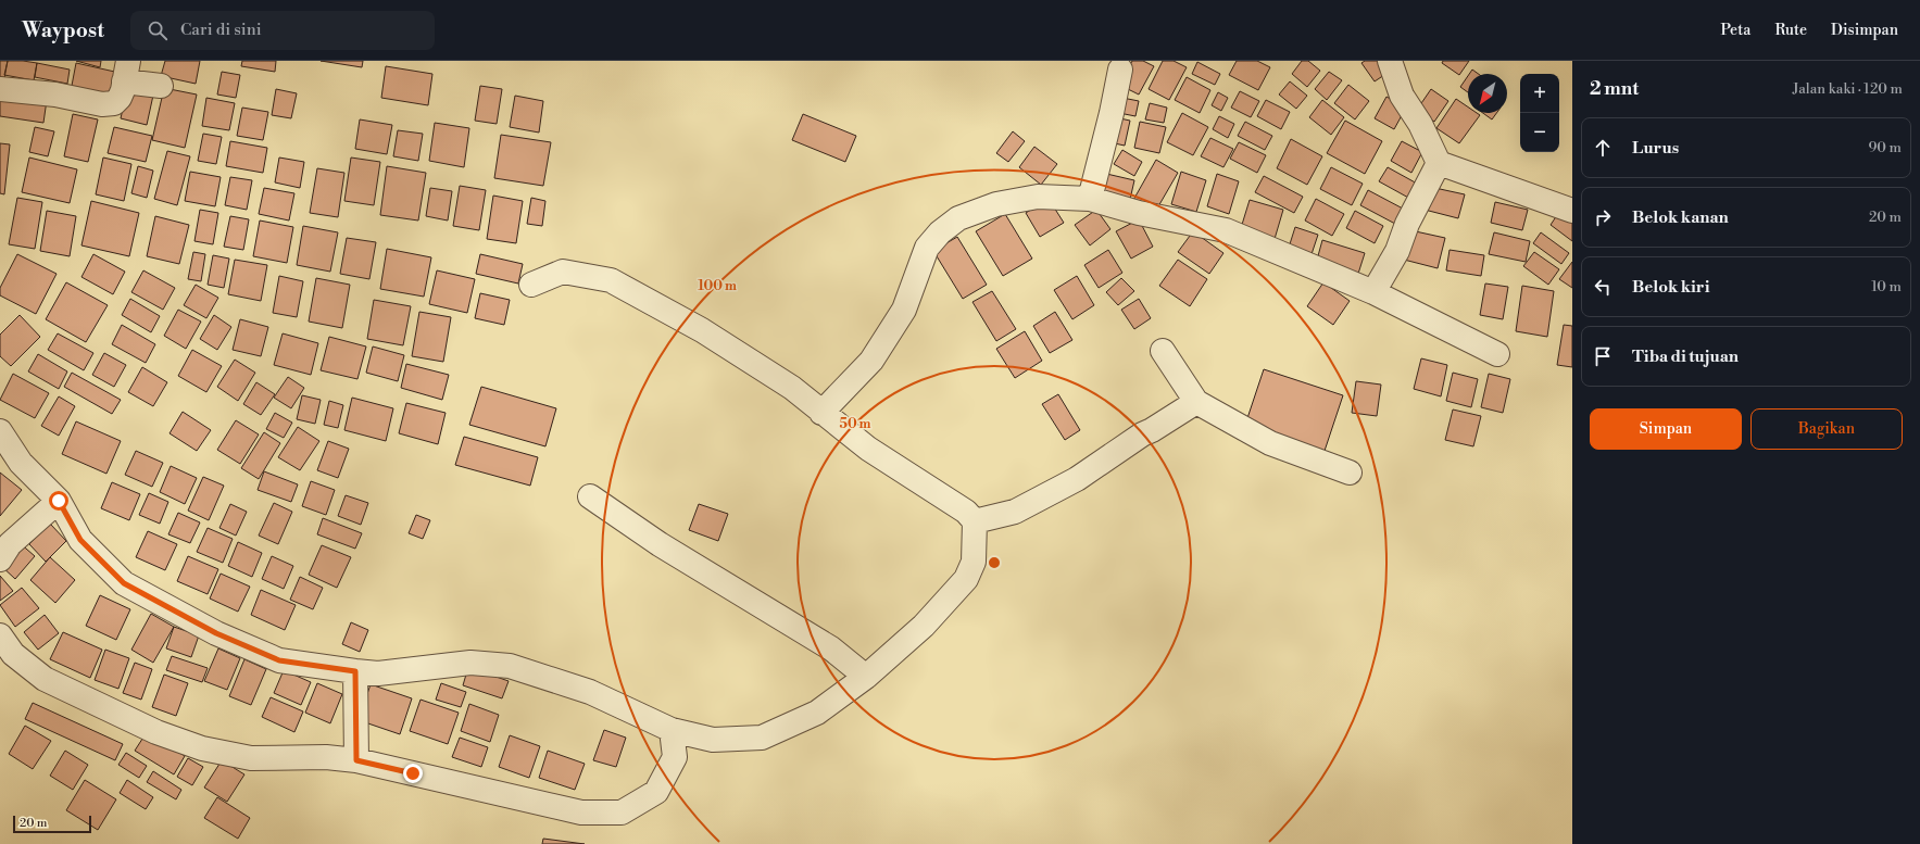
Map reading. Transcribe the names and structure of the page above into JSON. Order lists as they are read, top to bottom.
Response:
{
  "scale_bar": "20 m",
  "north": "bottom left",
  "page": {
    "header": "Waypost",
    "search": "Cari di sini",
    "nav": ["Peta", "Rute", "Disimpan"],
    "heading": ["2 mnt", "Jalan kaki · 120 m"],
    "map_buttons": ["+", "−"],
    "list": [
      ["Lurus", "90 m"],
      ["Belok kanan", "20 m"],
      ["Belok kiri", "10 m"],
      "Tiba di tujuan"
    ],
    "buttons": ["Simpan", "Bagikan"],
    "scale": "20 m"
  },
  "rings": ["100 m", "50 m"]
}
